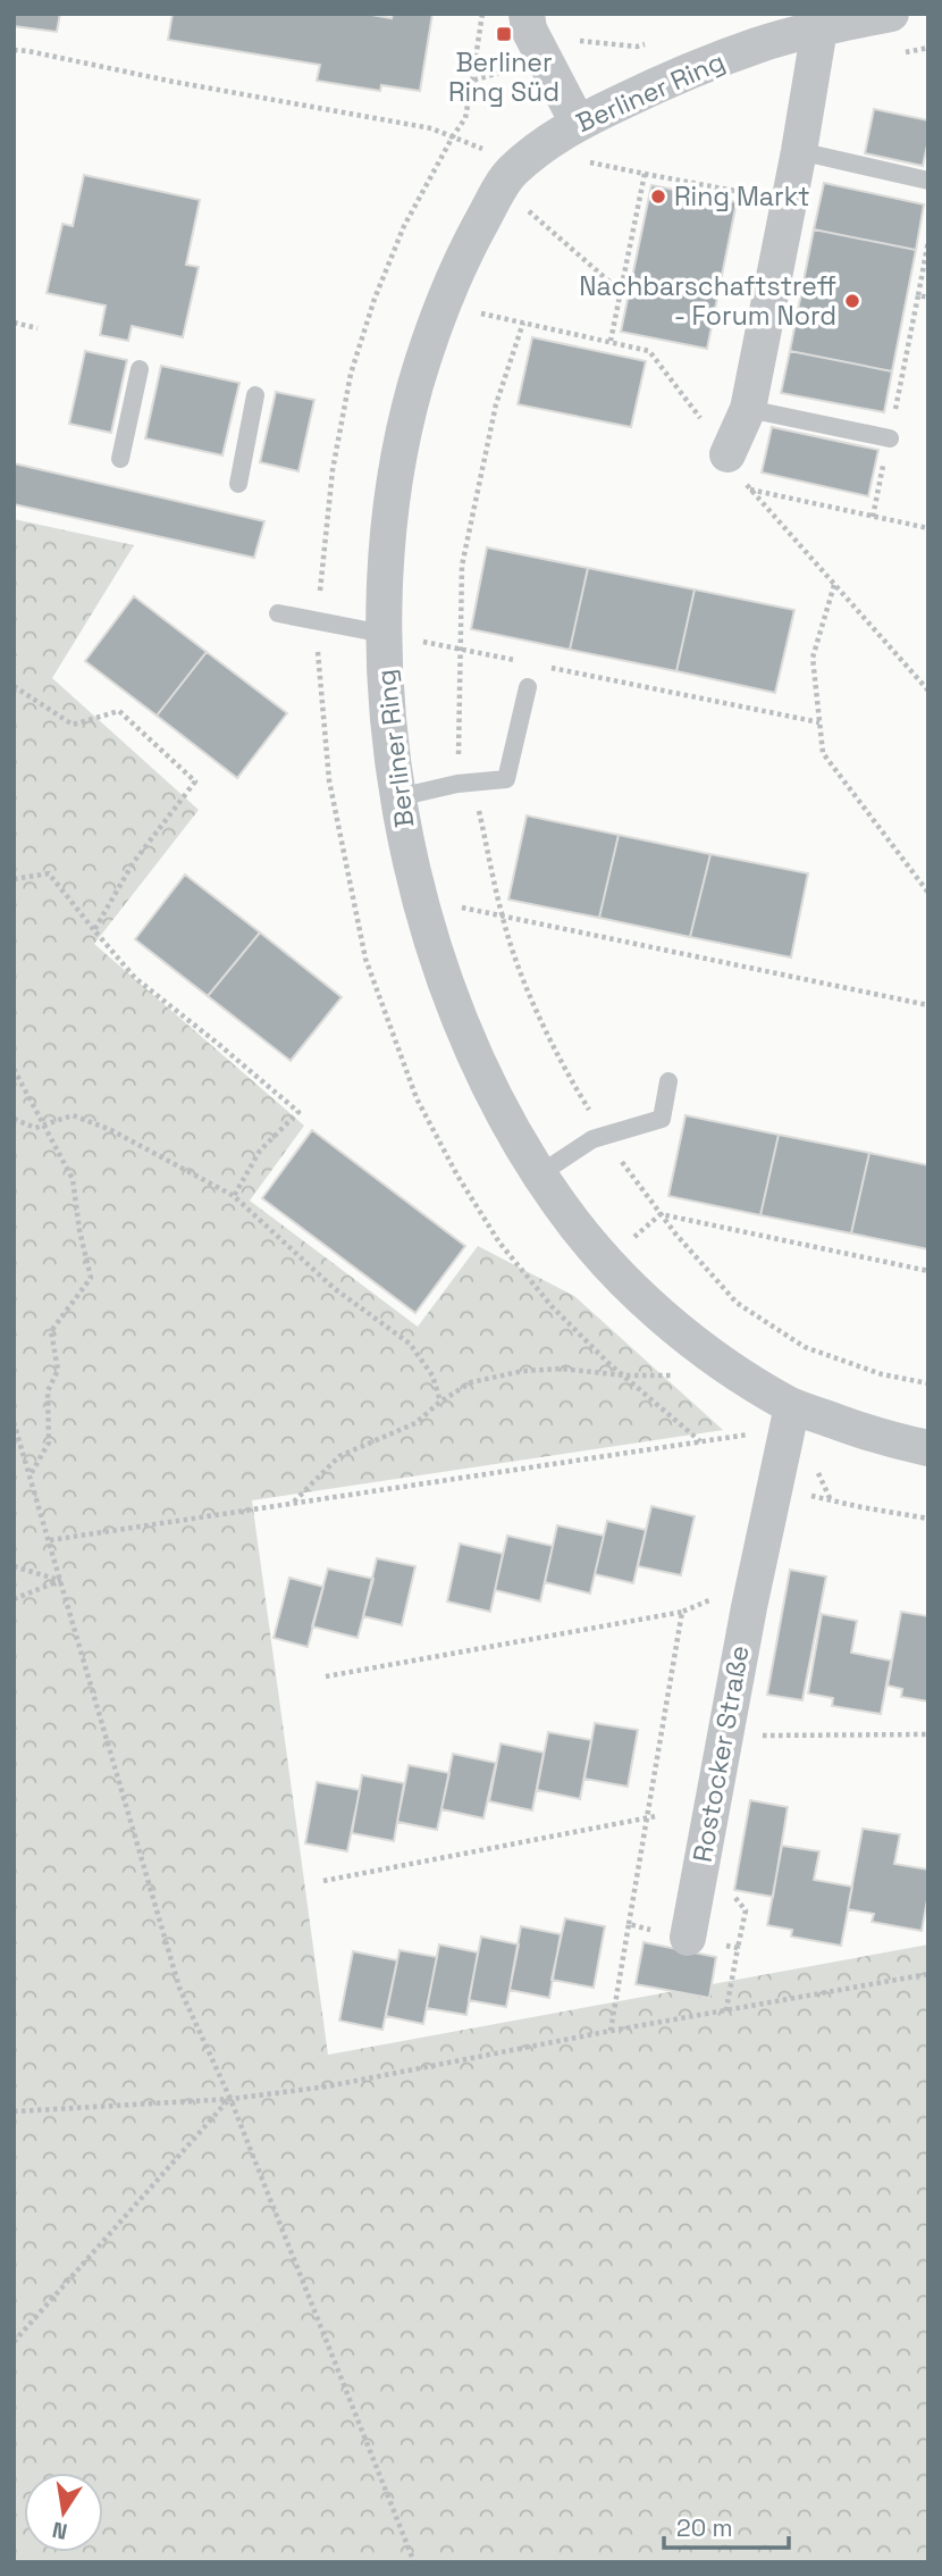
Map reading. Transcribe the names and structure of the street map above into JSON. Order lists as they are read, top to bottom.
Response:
{
  "streets": {
    "street": ["Berliner Ring", "Rostocker Straße"]
  },
  "crossings": [
    ["Berliner Ring", "Rostocker Straße"]
  ],
  "places": {
    "transit": ["Berliner Ring Süd"],
    "other": ["Ring Markt", "Nachbarschaftstreff - Forum Nord"]
  },
  "scale_bar": "20 m",
  "north": "bottom"
}
